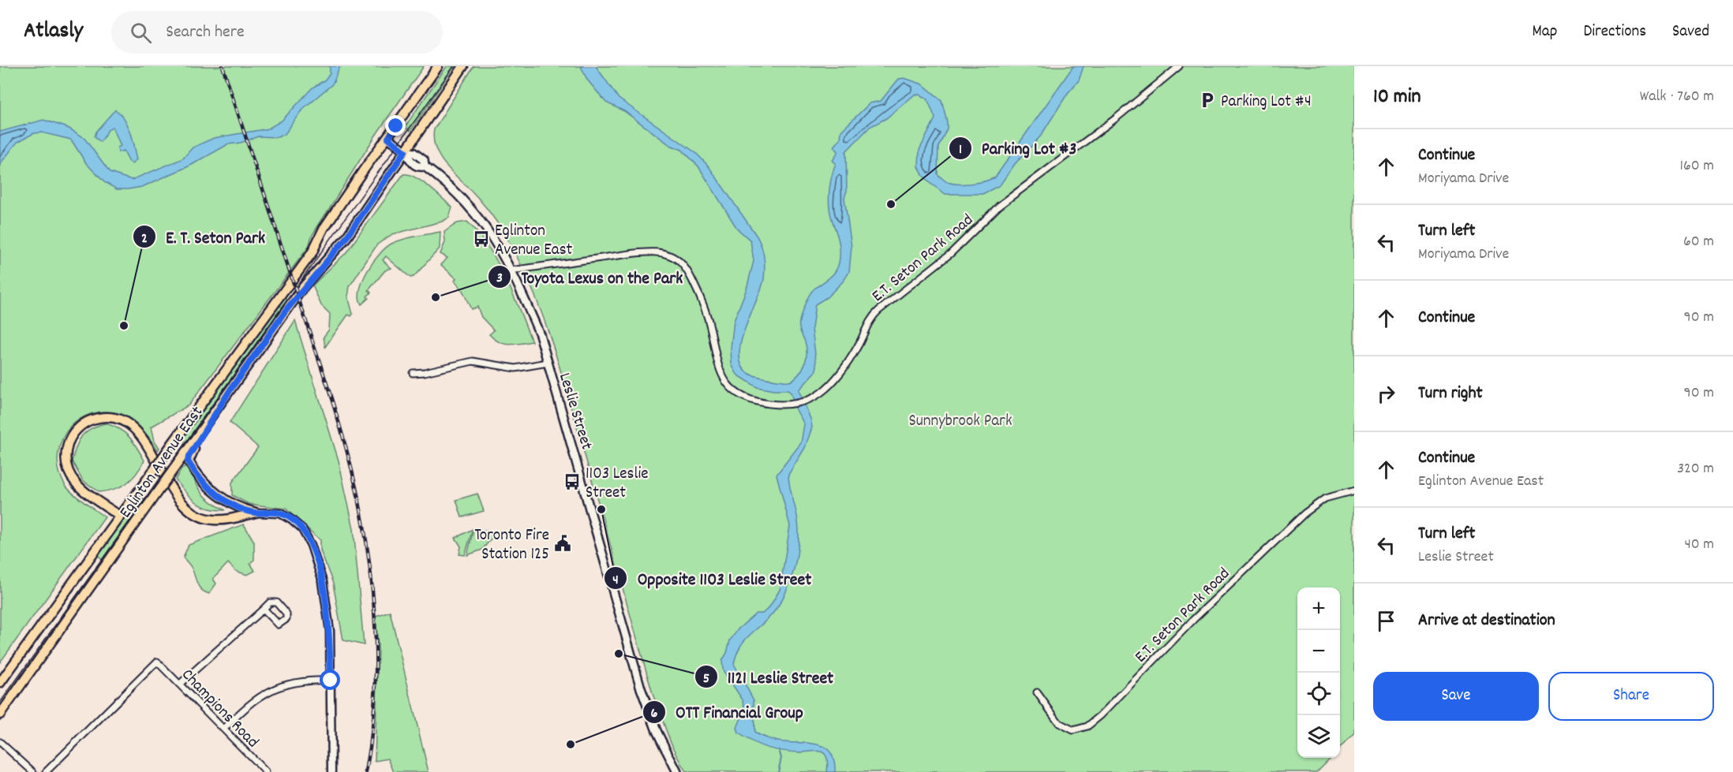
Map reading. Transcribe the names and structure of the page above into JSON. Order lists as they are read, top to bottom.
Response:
{
  "streets": {
    "main road": ["Leslie Street", "Eglinton Avenue East"],
    "street": ["E.T. Seton Park Road", "Champions Road"]
  },
  "crossings": [
    ["E.T. Seton Park Road", "Leslie Street"],
    ["Leslie Street", "Eglinton Avenue East"]
  ],
  "parks": ["Sunnybrook Park"],
  "places": {
    "parking": ["Parking Lot #4"],
    "other": [
      "Parking Lot #3",
      "Toyota Lexus on the Park",
      "E. T. Seton Park",
      "Opposite 1103 Leslie Street",
      "1121 Leslie Street",
      "OTT Financial Group"
    ],
    "bus stop": ["Eglinton Avenue East", "1103 Leslie Street"],
    "public building": ["Toronto Fire Station 125"]
  },
  "page": {
    "header": "Atlasly",
    "search": "Search here",
    "nav": ["Map", "Directions", "Saved"],
    "heading": ["10 min", "Walk · 760 m"],
    "list": [
      ["Continue", "Moriyama Drive", "160 m"],
      ["Turn left", "Moriyama Drive", "60 m"],
      ["Continue", "90 m"],
      ["Turn right", "90 m"],
      ["Continue", "Eglinton Avenue East", "320 m"],
      ["Turn left", "Leslie Street", "40 m"],
      "Arrive at destination"
    ],
    "map_buttons": ["+", "−"],
    "buttons": ["Save", "Share"]
  }
}
